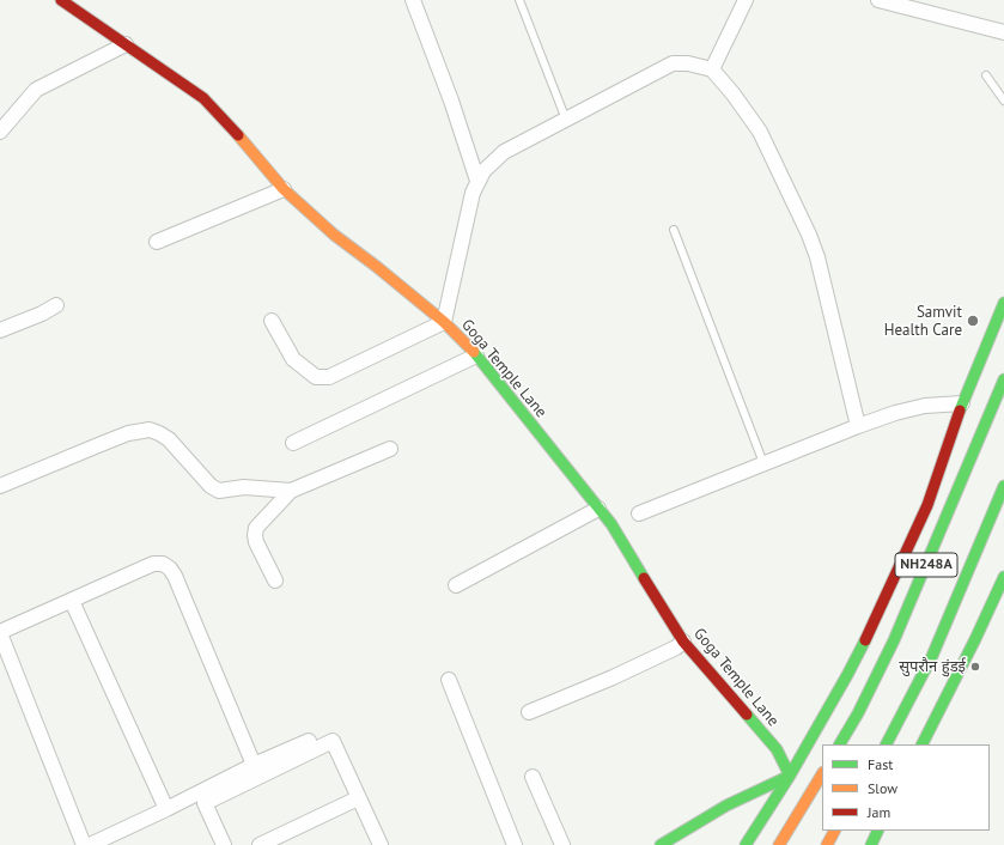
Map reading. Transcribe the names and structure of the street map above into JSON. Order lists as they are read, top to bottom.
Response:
{
  "streets": {
    "main road": ["Goga Temple Lane", "NH248A"]
  },
  "places": ["Samvit Health Care", "सुपरौन हुंडई"],
  "legend": ["Fast", "Slow", "Jam"]
}
